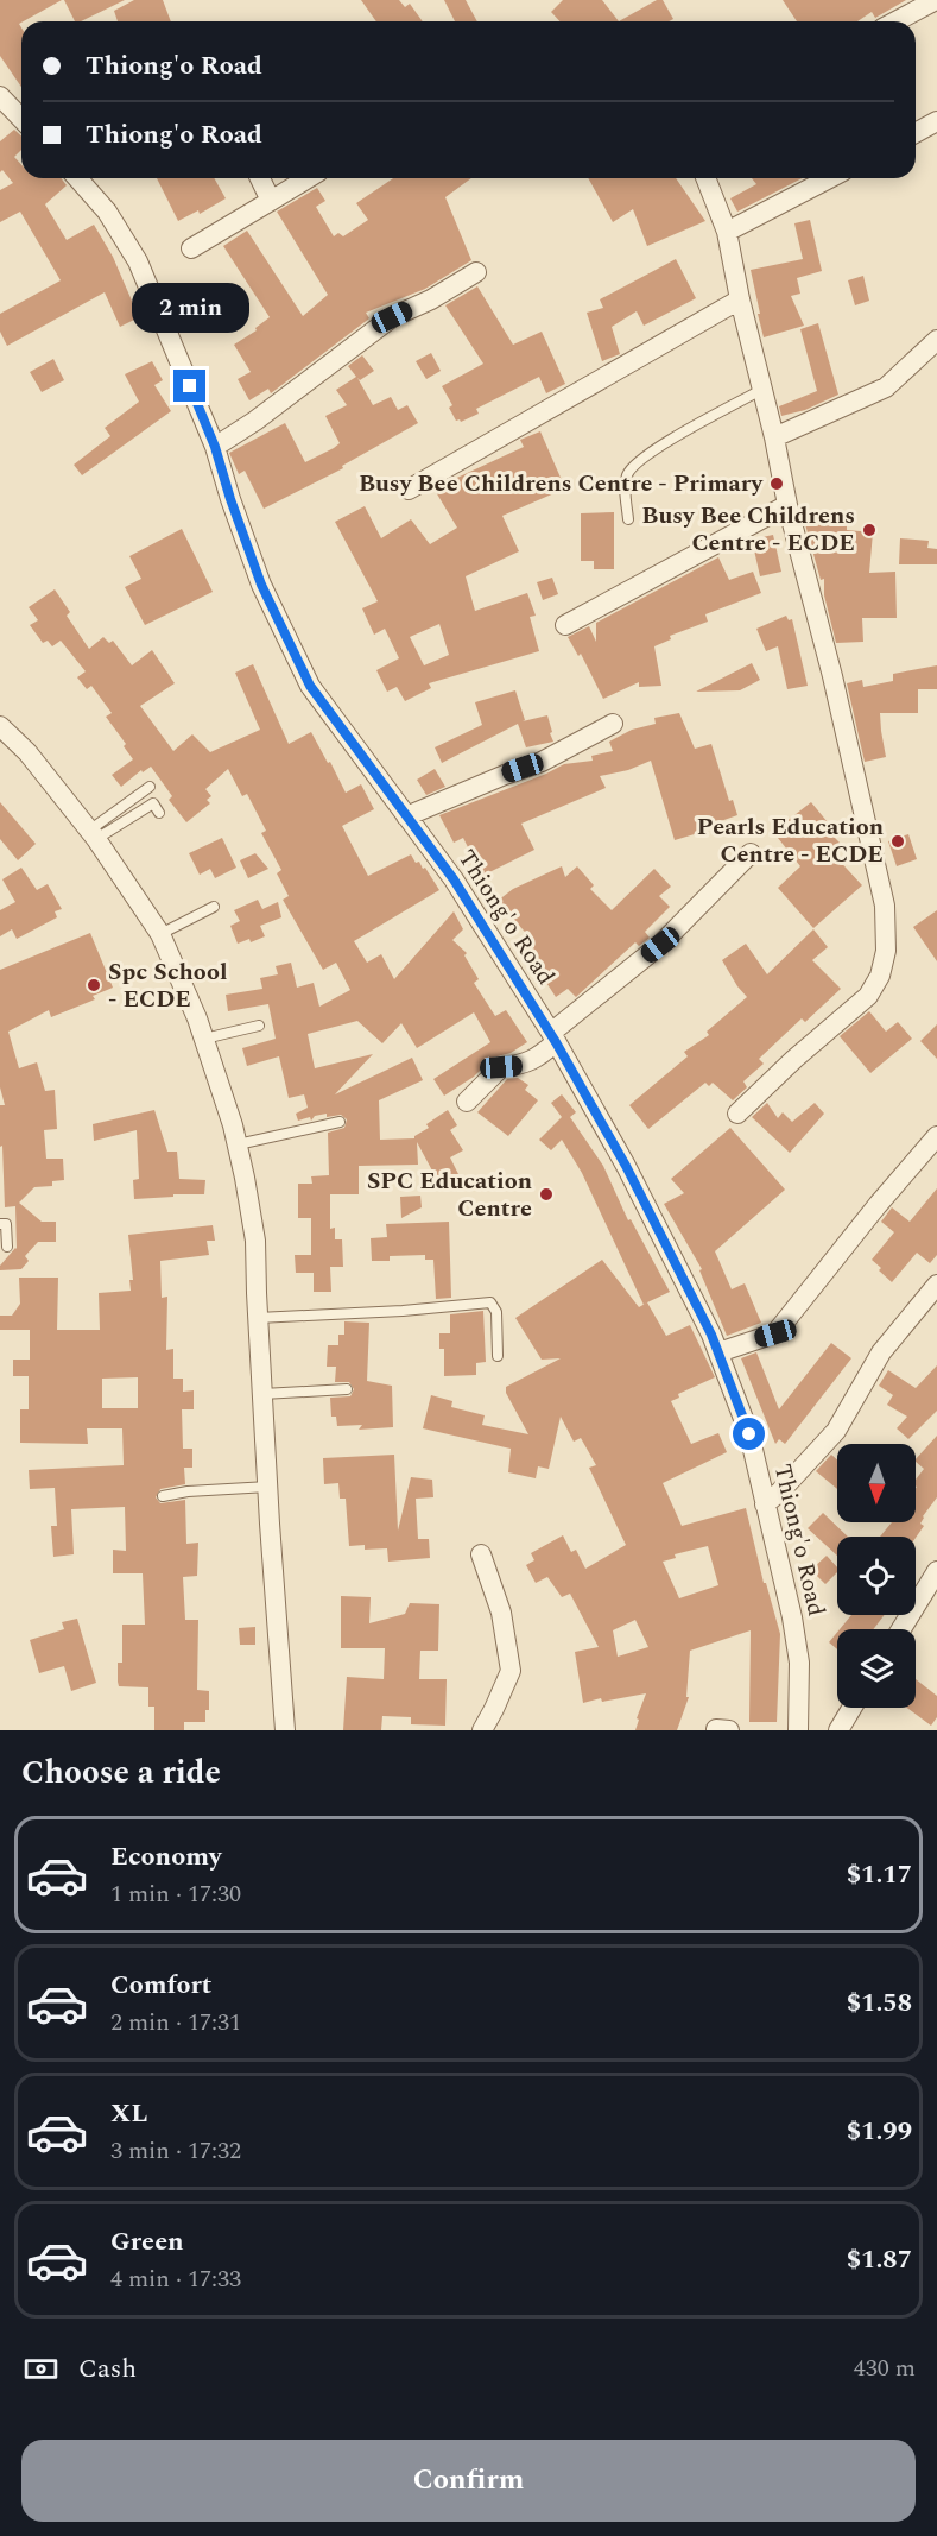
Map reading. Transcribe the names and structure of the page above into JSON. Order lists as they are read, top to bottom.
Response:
{
  "streets": {
    "street": ["Thiong'o Road"]
  },
  "places": [
    "Busy Bee Childrens Centre - Primary",
    "Busy Bee Childrens Centre - ECDE",
    "Pearls Education Centre - ECDE",
    "Spc School - ECDE",
    "SPC Education Centre"
  ],
  "north": "bottom",
  "page": {
    "banner": ["Thiong'o Road", "Thiong'o Road"],
    "bubble": "2 min",
    "heading": "Choose a ride",
    "list": [
      {
        "name": "Economy",
        "note": "1 min · 17:30",
        "value": "$1.17"
      },
      {
        "name": "Comfort",
        "note": "2 min · 17:31",
        "value": "$1.58"
      },
      {
        "name": "XL",
        "note": "3 min · 17:32",
        "value": "$1.99"
      },
      {
        "name": "Green",
        "note": "4 min · 17:33",
        "value": "$1.87"
      }
    ],
    "pay": ["Cash", "430 m"],
    "buttons": "Confirm"
  }
}
